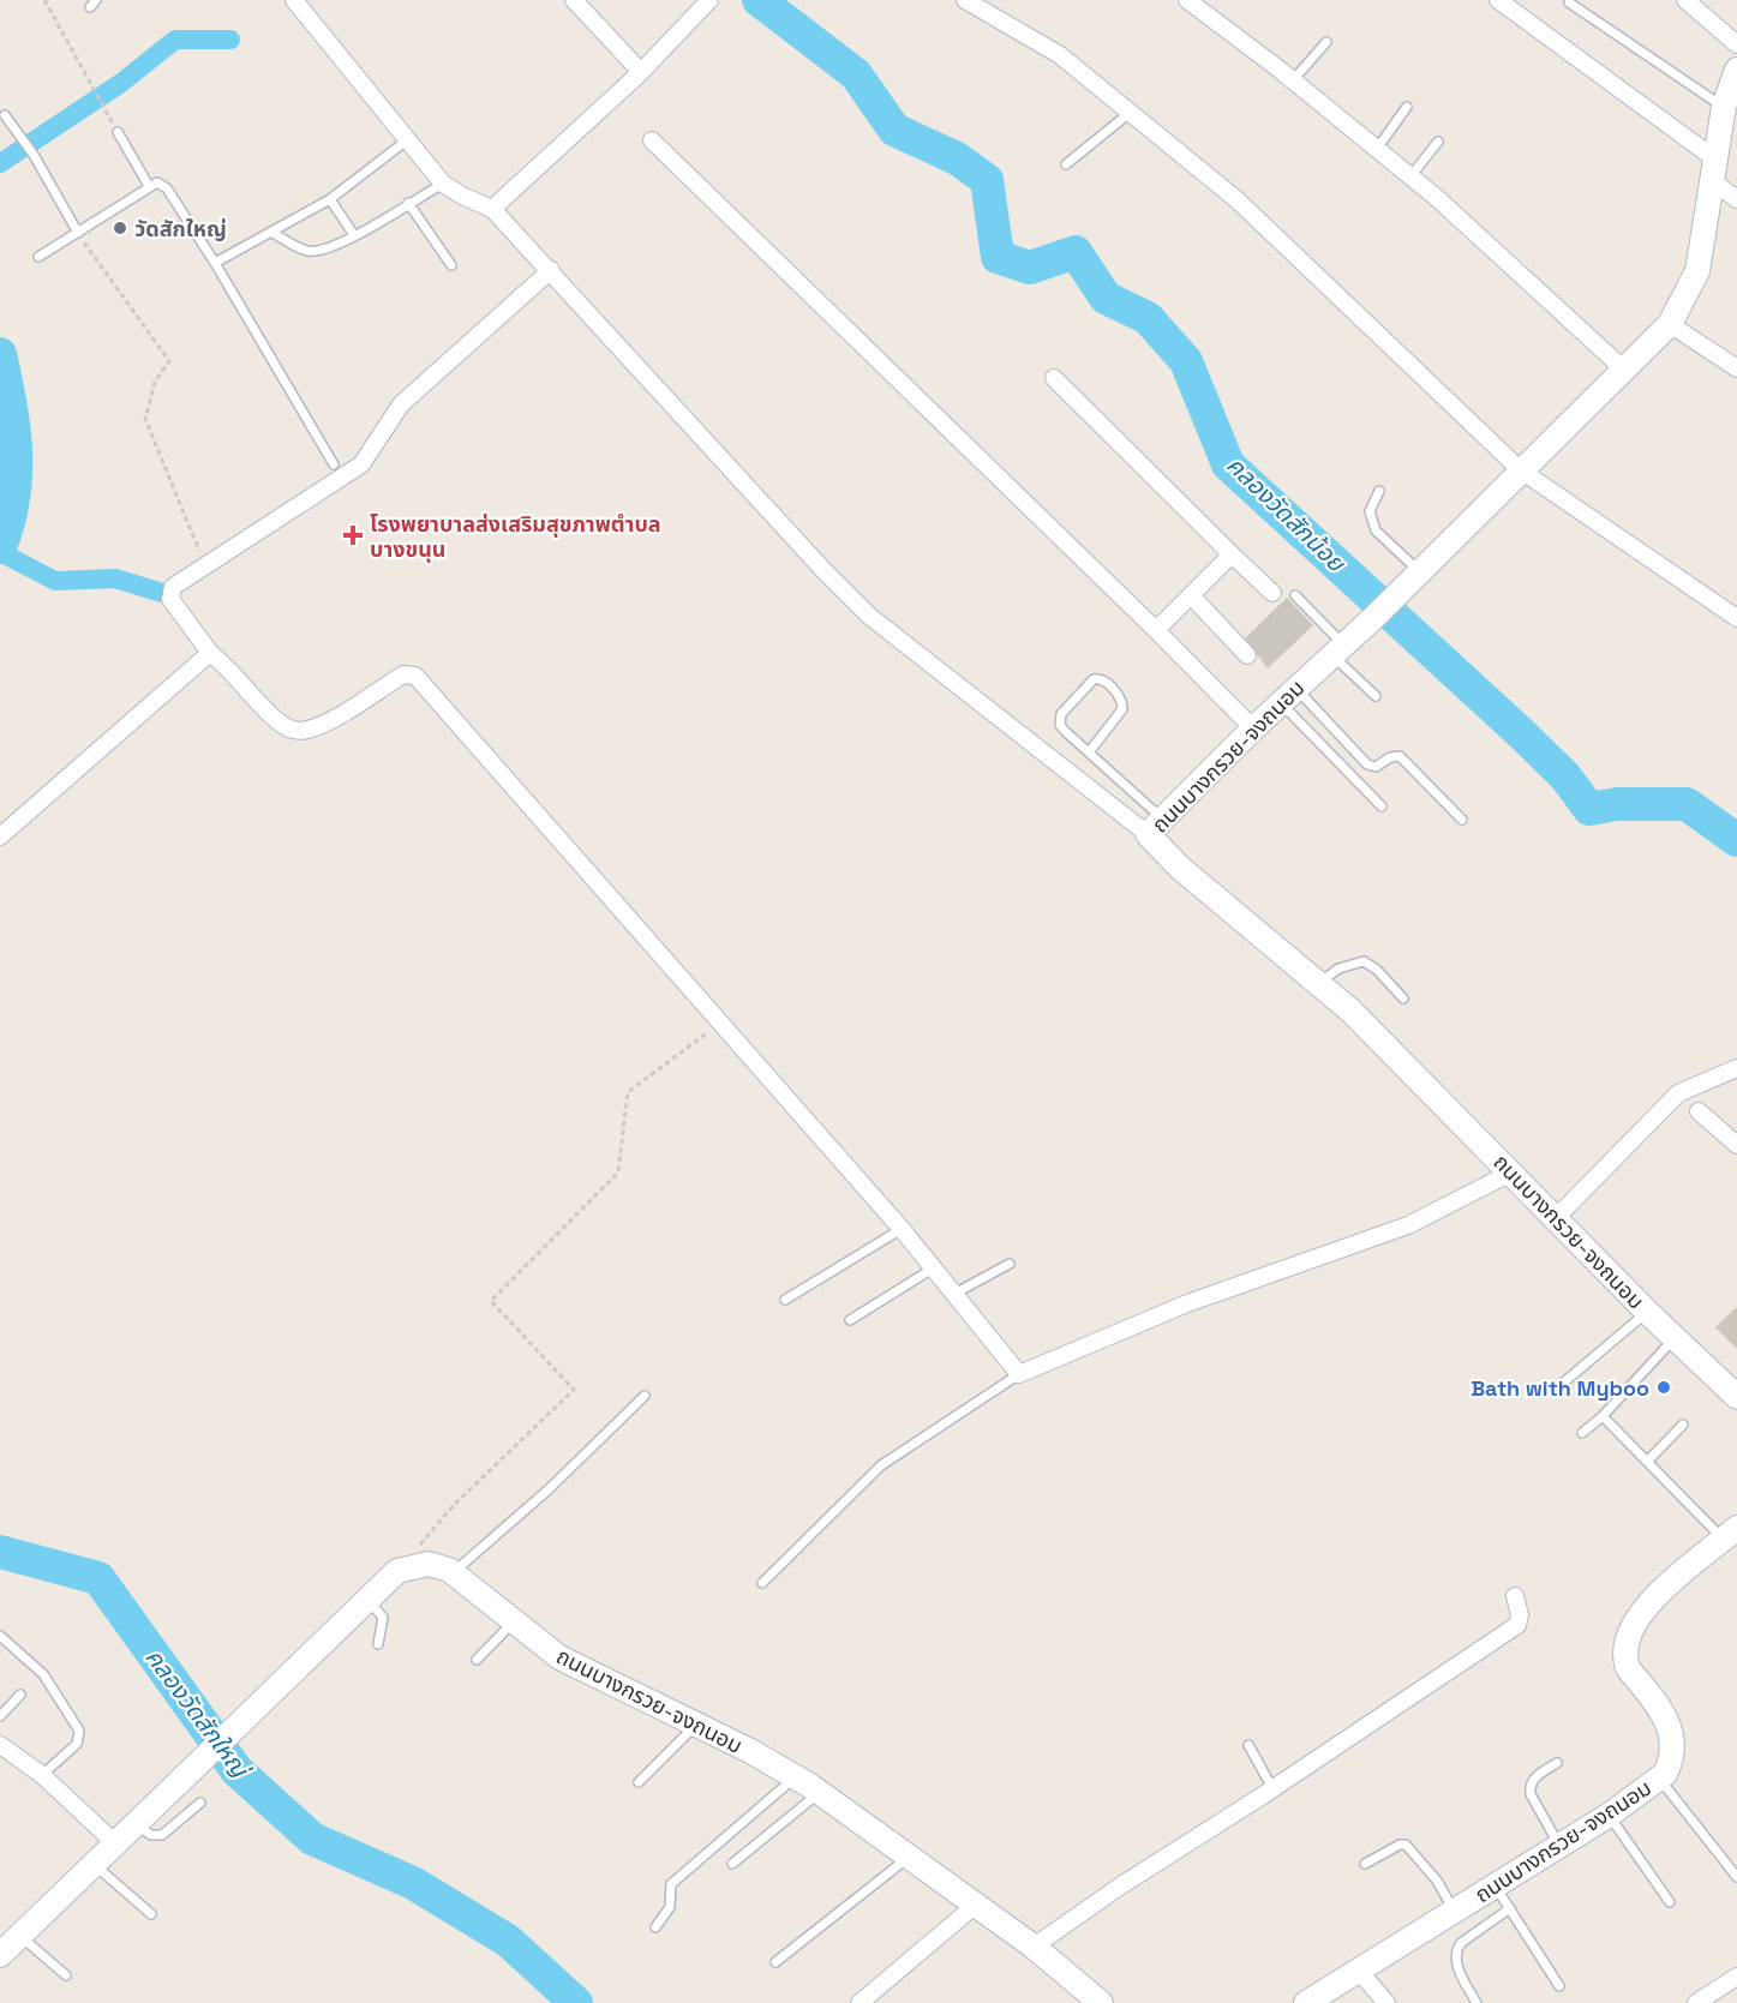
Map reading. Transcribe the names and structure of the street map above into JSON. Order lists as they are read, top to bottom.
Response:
{
  "streets": {
    "street": ["ถนนบางกรวย-จงถนอม"]
  },
  "water": ["คลองวัดสักน้อย", "คลองวัดสักใหญ่"],
  "places": {
    "other": ["วัดสักใหญ่", "Bath with Myboo"],
    "health": ["โรงพยาบาลส่งเสริมสุขภาพตำบล บางขนุน"]
  }
}
